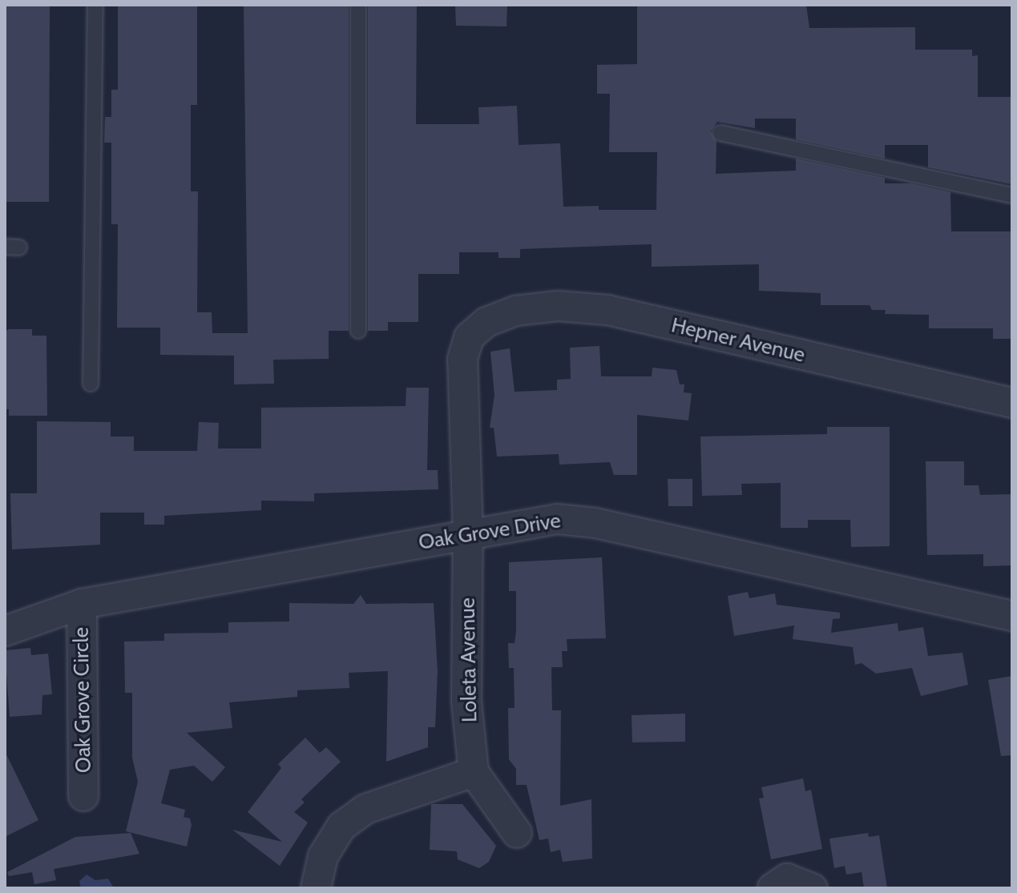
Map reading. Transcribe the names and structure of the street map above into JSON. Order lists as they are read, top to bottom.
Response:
{
  "streets": {
    "street": [
      "Hepner Avenue",
      "Oak Grove Drive",
      "Loleta Avenue",
      "Oak Grove Circle"
    ]
  },
  "crossings": [
    ["Hepner Avenue", "Loleta Avenue"],
    ["Oak Grove Drive", "Loleta Avenue"],
    ["Oak Grove Drive", "Oak Grove Circle"]
  ]
}
